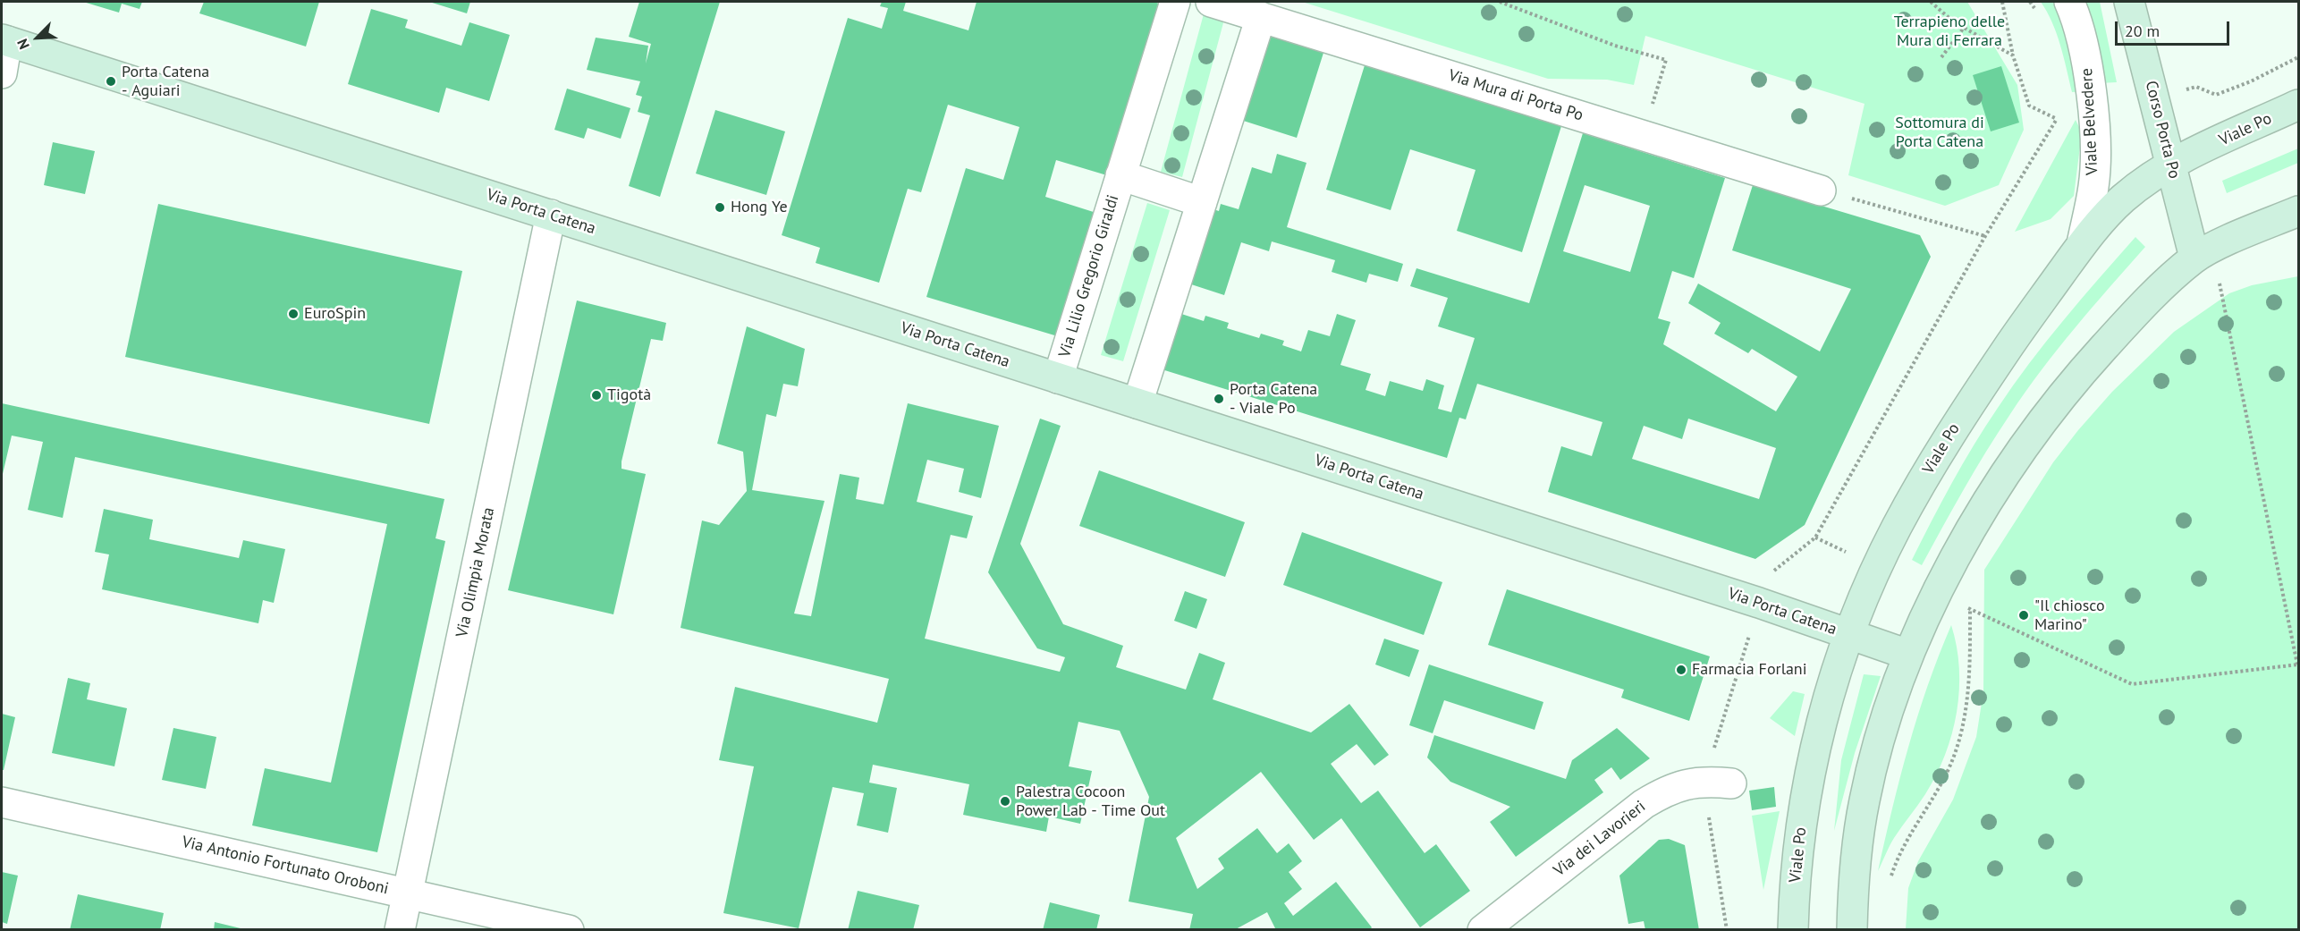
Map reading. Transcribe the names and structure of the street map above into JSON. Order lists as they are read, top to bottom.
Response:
{
  "streets": {
    "main road": ["Corso Porta Po", "Viale Po", "Via Porta Catena"],
    "street": [
      "Via Mura di Porta Po",
      "Viale Belvedere",
      "Via Lilio Gregorio Giraldi",
      "Via Olimpia Morata",
      "Via dei Lavorieri",
      "Via Antonio Fortunato Oroboni"
    ]
  },
  "crossings": [
    ["Viale Belvedere", "Viale Po"],
    ["Corso Porta Po", "Viale Po"],
    ["Viale Po", "Via Porta Catena"],
    ["Via Porta Catena", "Via Lilio Gregorio Giraldi"],
    ["Via Porta Catena", "Via Olimpia Morata"],
    ["Via Olimpia Morata", "Via Antonio Fortunato Oroboni"]
  ],
  "parks": ["Terrapieno delle Mura di Ferrara", "Sottomura di Porta Catena"],
  "places": [
    "Porta Catena - Aguiari",
    "Hong Ye",
    "EuroSpin",
    "Tigotà",
    "Porta Catena - Viale Po",
    "\"Il chiosco Marino\"",
    "Farmacia Forlani",
    "Palestra Cocoon Power Lab - Time Out"
  ],
  "scale_bar": "20 m",
  "north": "bottom left"
}
